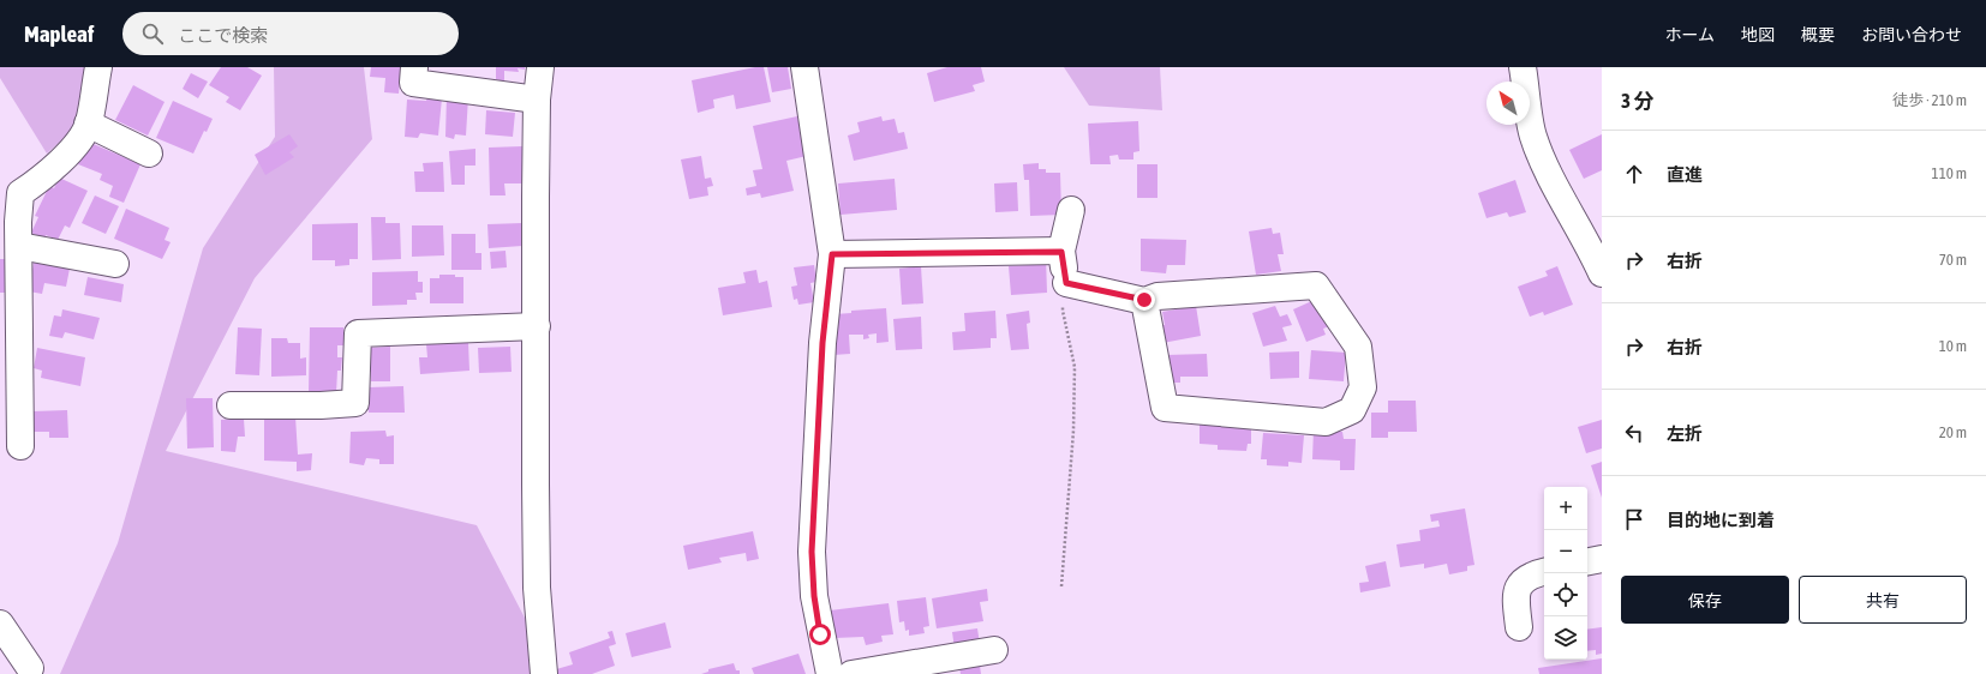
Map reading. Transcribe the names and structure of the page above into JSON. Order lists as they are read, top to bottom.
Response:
{
  "north": "top left",
  "page": {
    "header": "Mapleaf",
    "search": "ここで検索",
    "nav": [
      "ホーム",
      "地図",
      "概要",
      "お問い合わせ"
    ],
    "heading": ["3 分", "徒歩 · 210 m"],
    "list": [
      ["直進", "110 m"],
      ["右折", "70 m"],
      ["右折", "10 m"],
      ["左折", "20 m"],
      "目的地に到着"
    ],
    "map_buttons": ["+", "−"],
    "buttons": ["保存", "共有"]
  }
}
